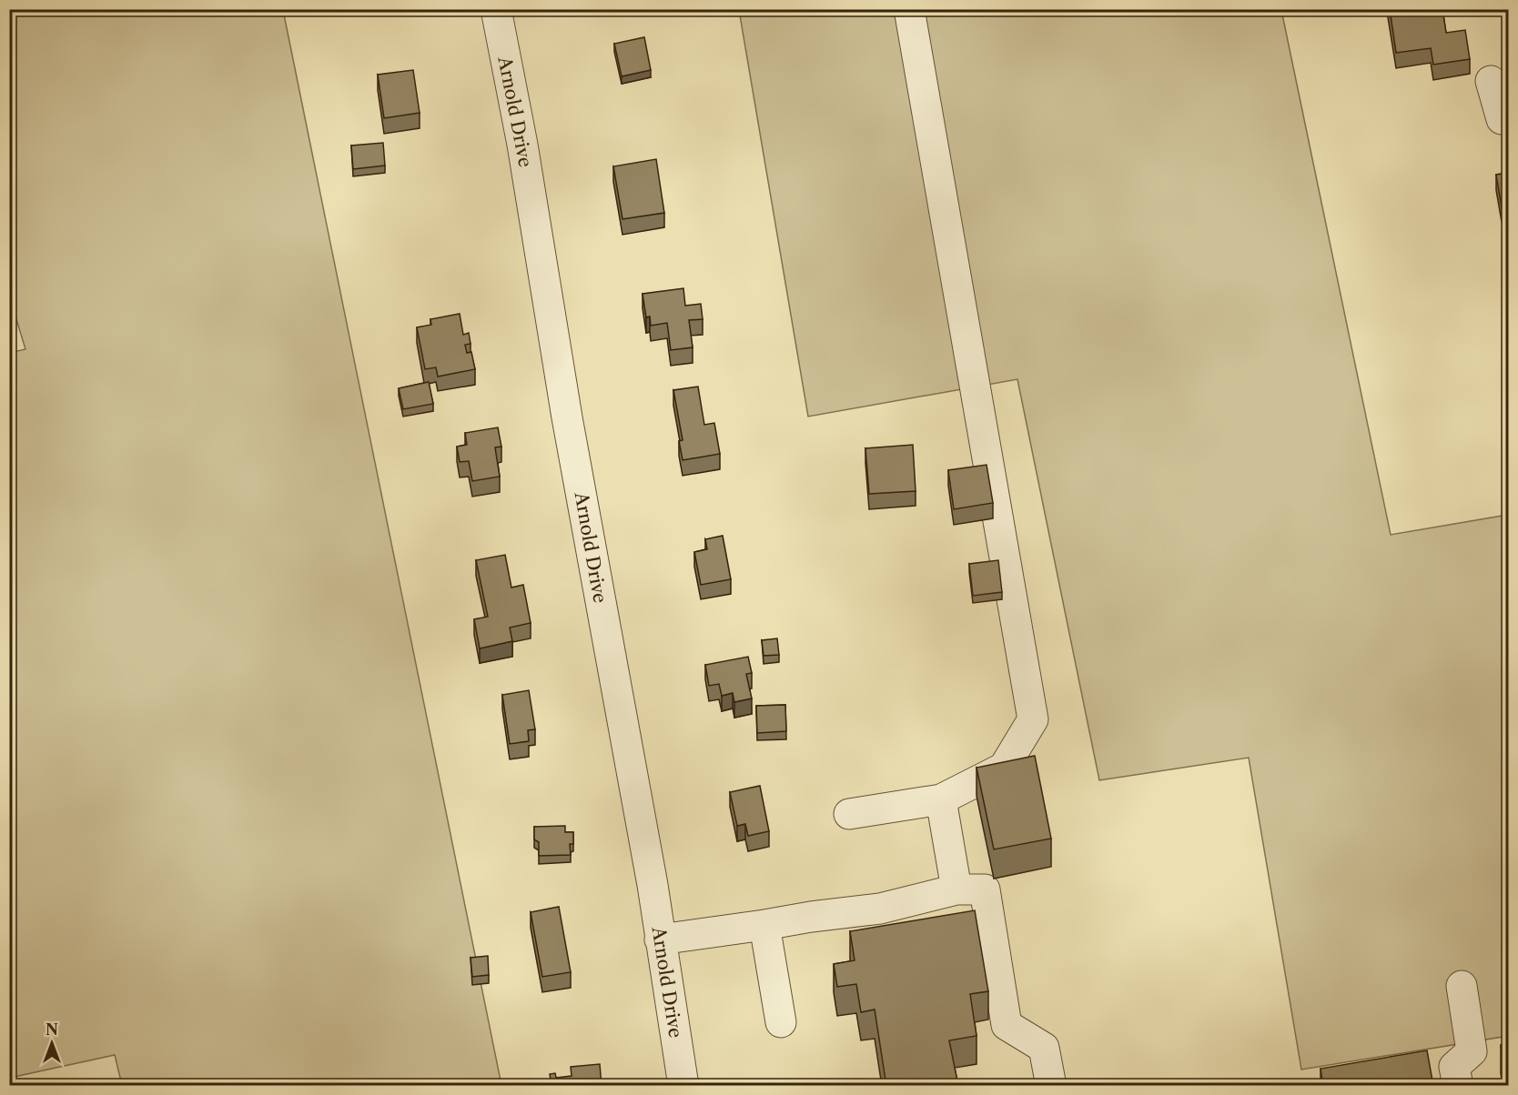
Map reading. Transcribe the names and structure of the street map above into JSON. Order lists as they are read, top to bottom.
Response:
{
  "streets": {
    "street": ["Arnold Drive"]
  },
  "north": "top"
}
